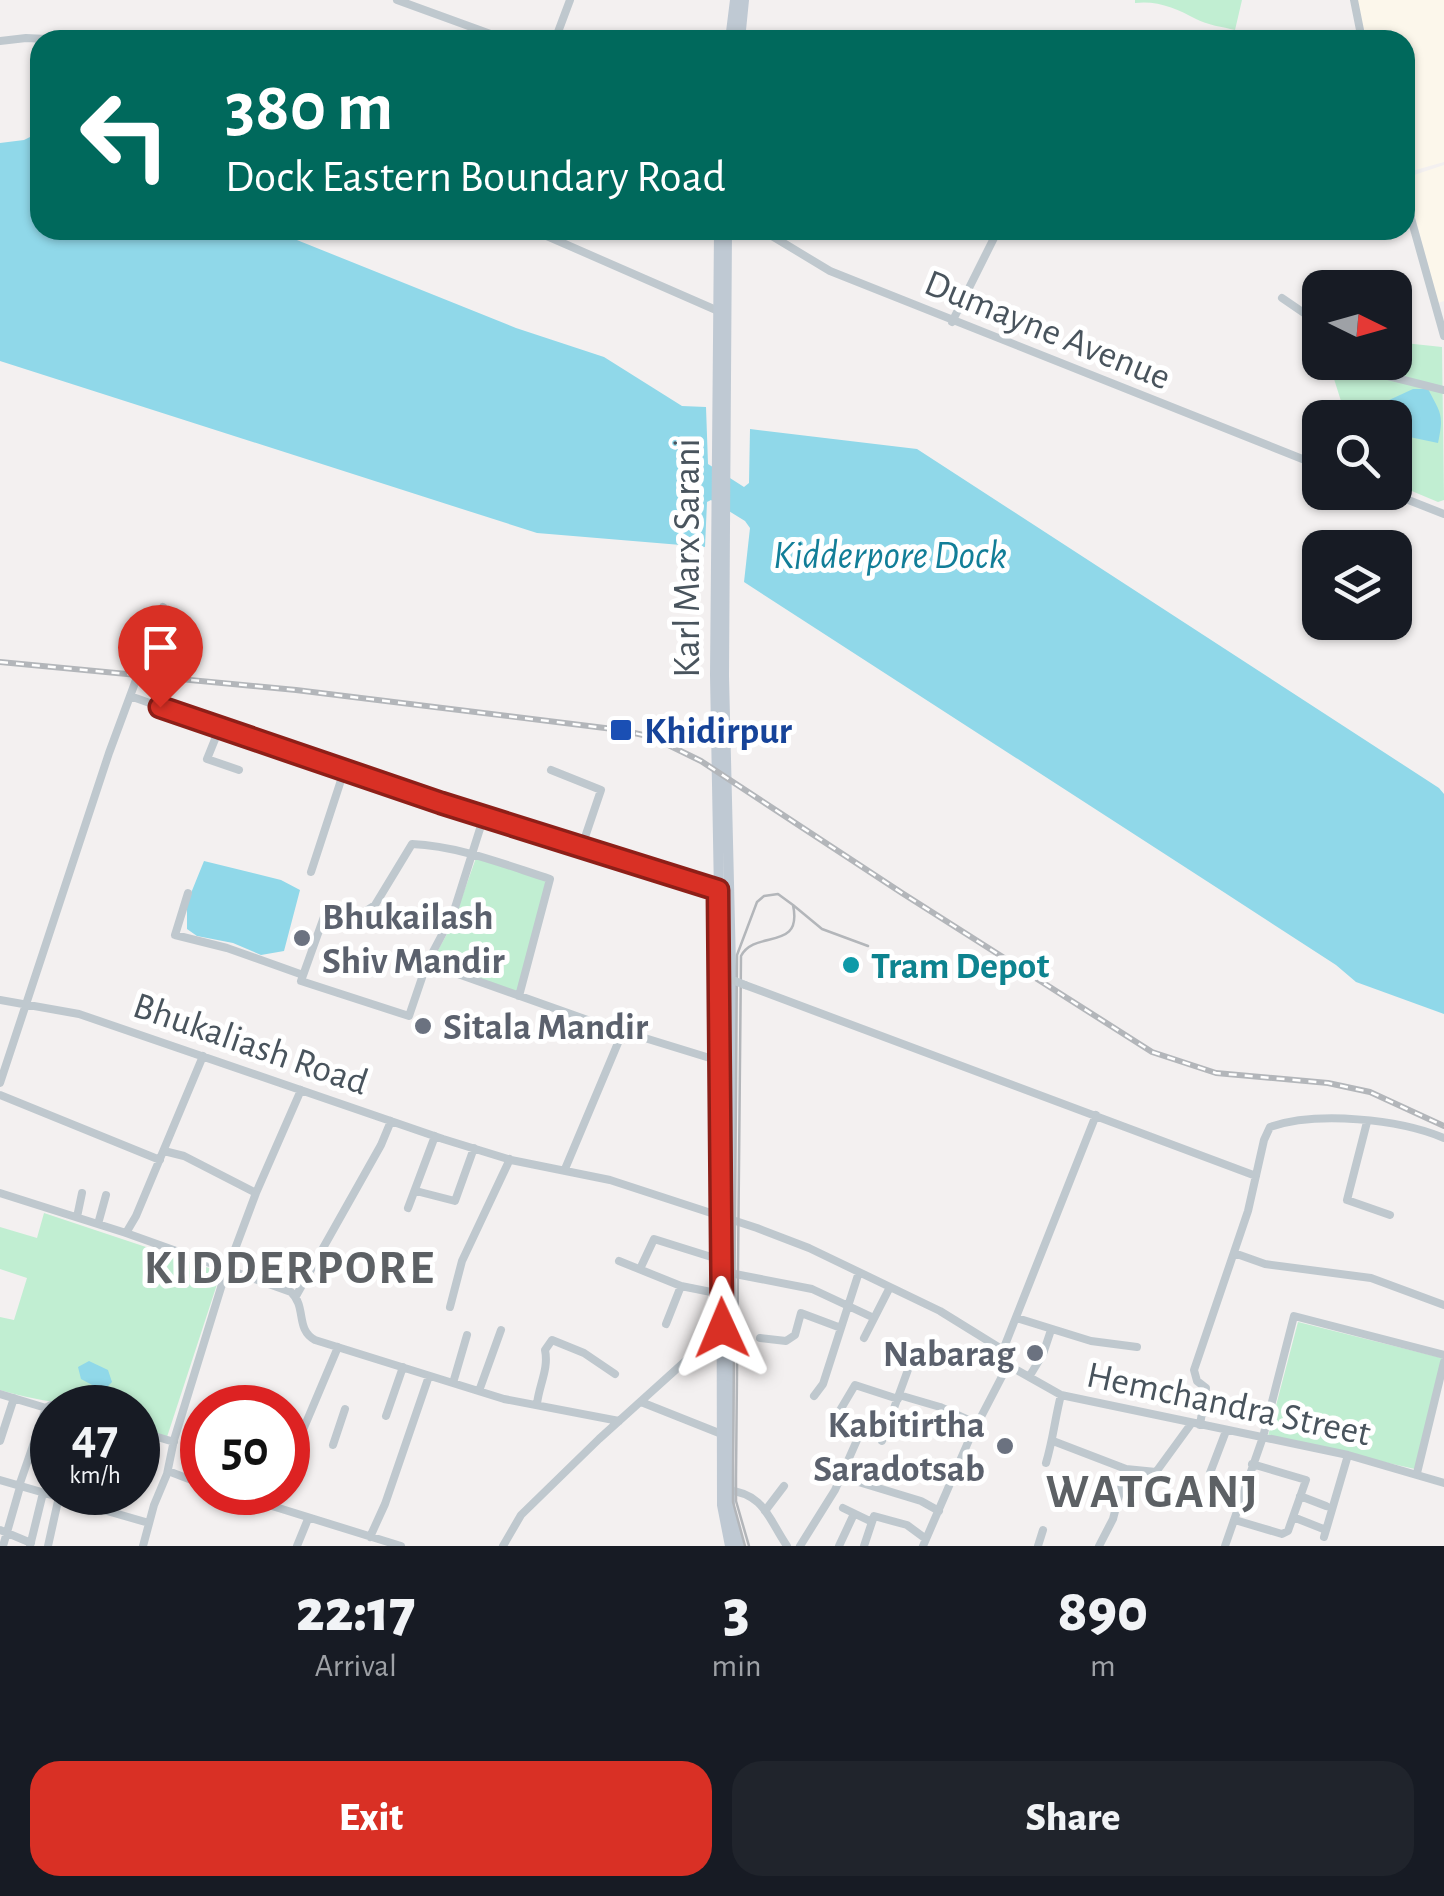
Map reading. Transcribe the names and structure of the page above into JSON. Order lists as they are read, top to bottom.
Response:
{
  "streets": {
    "main road": ["Karl Marx Sarani"],
    "street": ["Dumayne Avenue", "Bhukaliash Road", "Hemchandra Street"]
  },
  "crossings": [
    ["Karl Marx Sarani", "Bhukaliash Road"],
    ["Bhukaliash Road", "Hemchandra Street"]
  ],
  "districts": ["KIDDERPORE", "WATGANJ"],
  "water": ["Kidderpore Dock"],
  "places": {
    "transit": ["Khidirpur"],
    "other": [
      "Bhukailash Shiv Mandir",
      "Tram Depot",
      "Sitala Mandir",
      "Nabarag",
      "Kabitirtha Saradotsab"
    ]
  },
  "north": "right",
  "page": {
    "turn": ["380 m", "Dock Eastern Boundary Road"],
    "speed": "47 km/h",
    "limit": "50",
    "eta": [
      "22:17",
      "Arrival",
      "3",
      "min",
      "890",
      "m"
    ],
    "buttons": ["Exit", "Share"]
  }
}
